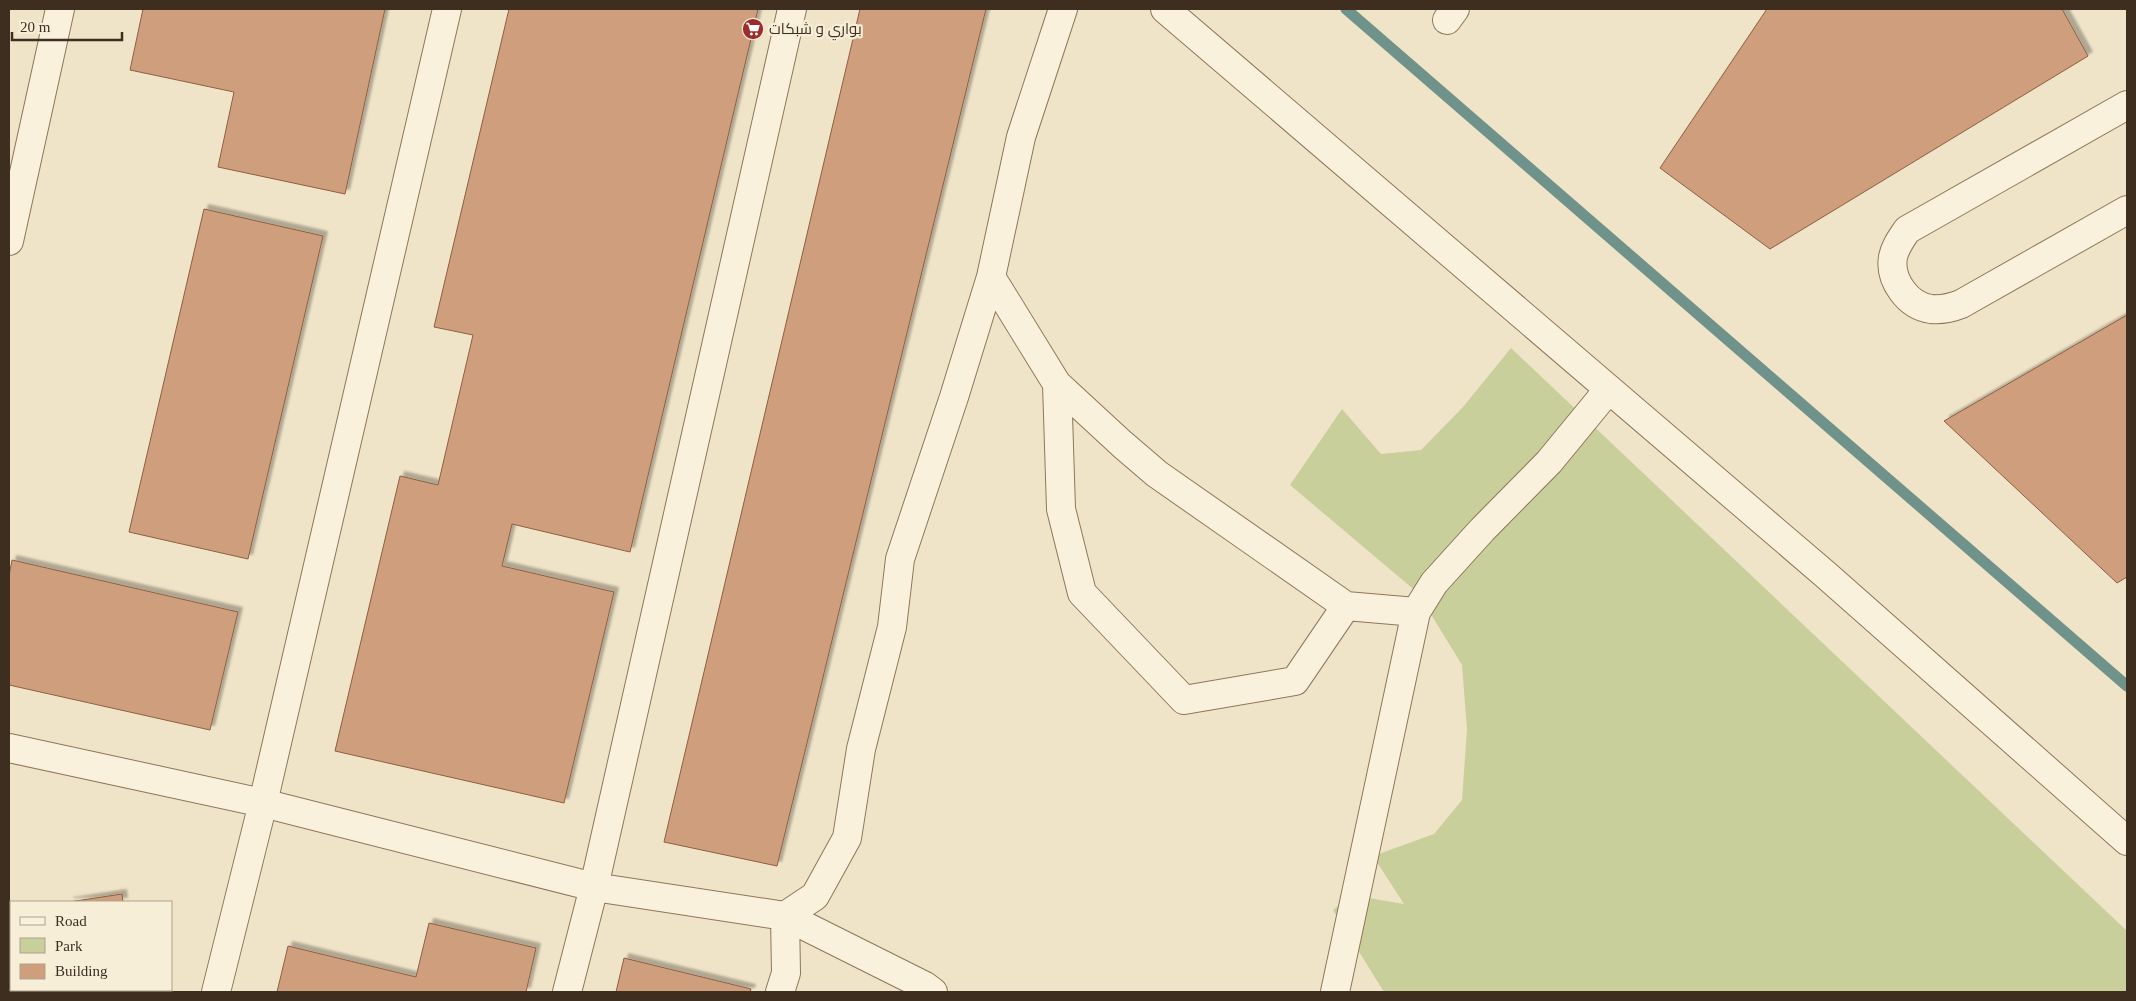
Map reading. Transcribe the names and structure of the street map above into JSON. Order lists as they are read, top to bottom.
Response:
{
  "places": {
    "supermarket": ["بواري و شبكات"]
  },
  "legend": ["Road", "Park", "Building"],
  "scale_bar": "20 m"
}
